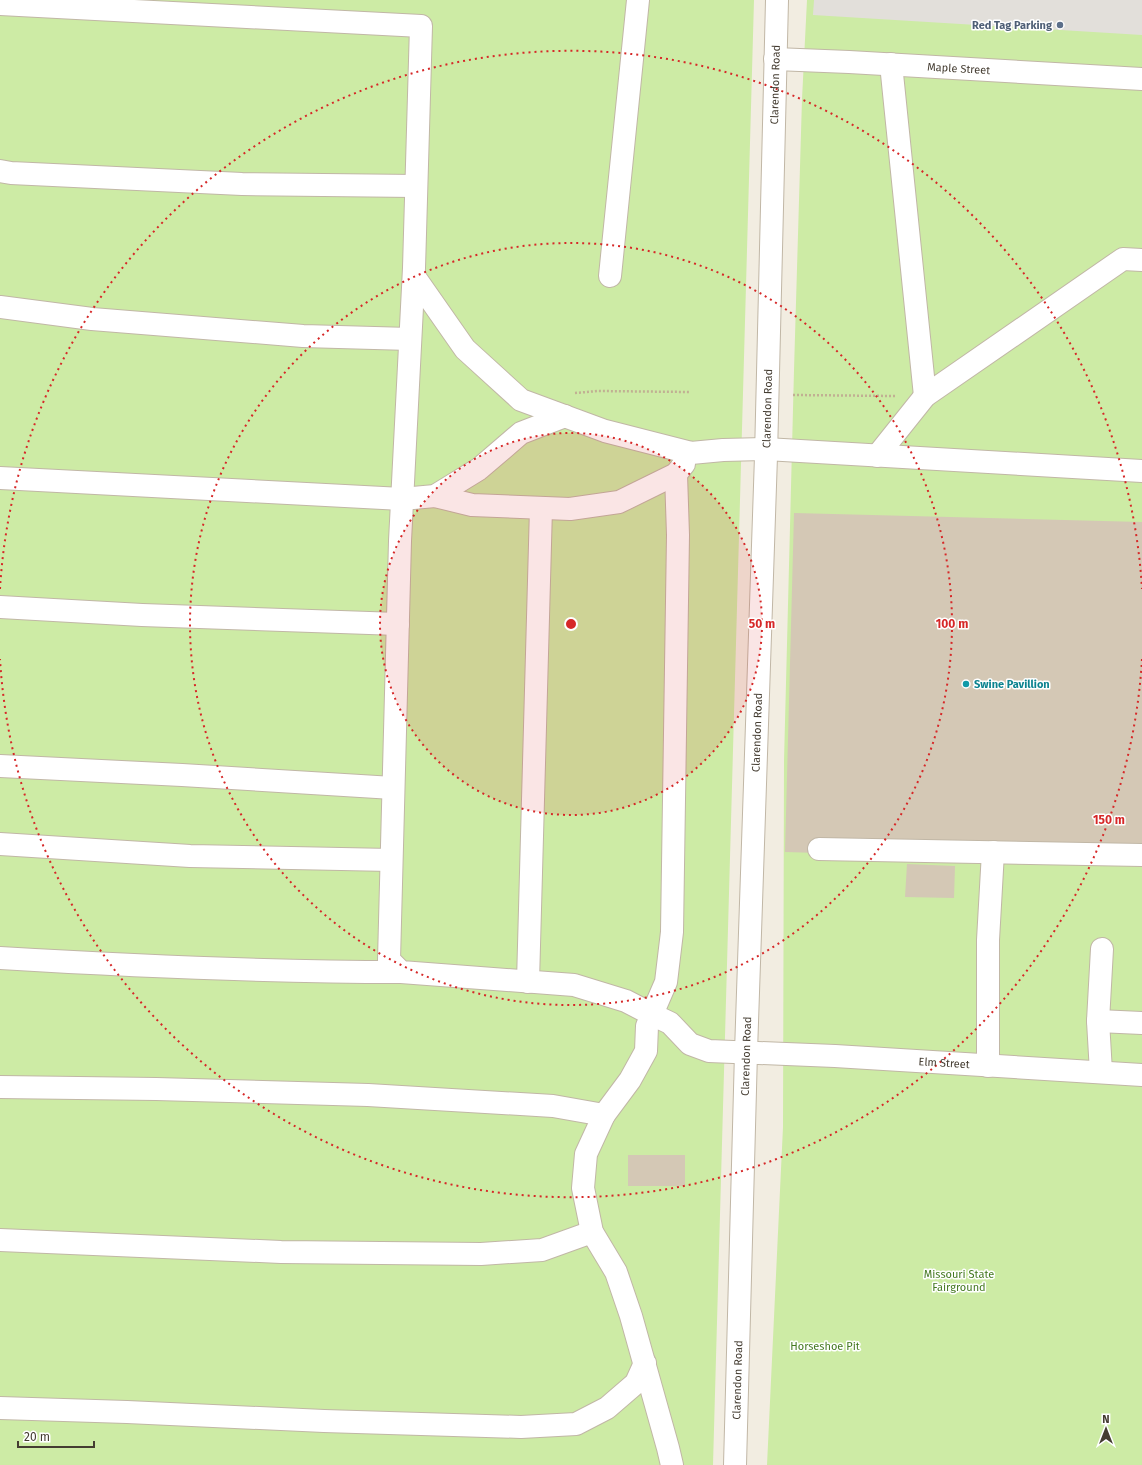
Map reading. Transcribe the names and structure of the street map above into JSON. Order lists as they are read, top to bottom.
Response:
{
  "streets": {
    "street": ["Maple Street", "Clarendon Road", "Elm Street"]
  },
  "crossings": [
    ["Maple Street", "Clarendon Road"],
    ["Clarendon Road", "Elm Street"]
  ],
  "parks": ["Missouri State Fairground", "Horseshoe Pit"],
  "places": ["Red Tag Parking", "Swine Pavillion"],
  "scale_bar": "20 m",
  "north": "top",
  "rings": ["50 m", "100 m", "150 m"]
}
